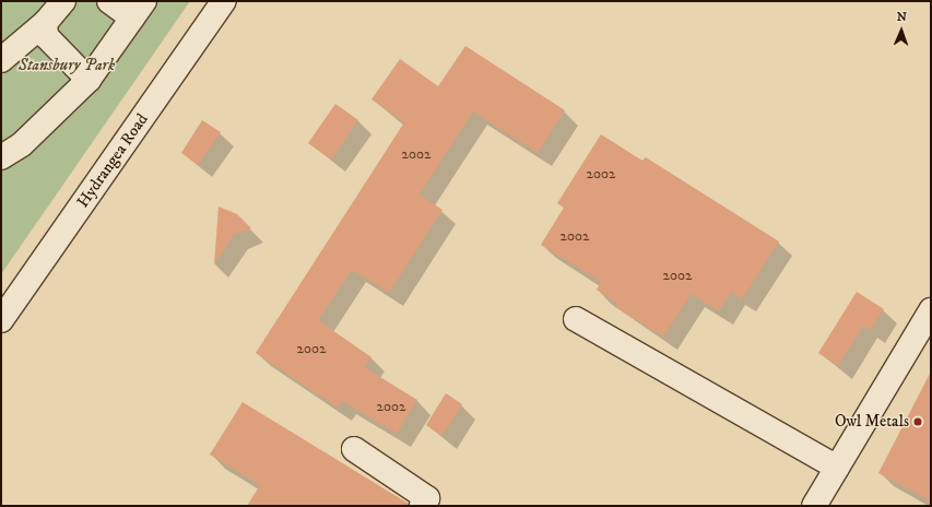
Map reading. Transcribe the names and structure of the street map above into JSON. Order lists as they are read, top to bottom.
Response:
{
  "streets": {
    "street": ["Hydrangea Road"]
  },
  "parks": ["Stansbury Park"],
  "places": ["Owl Metals"],
  "house_numbers": [
    "2002",
    "2002",
    "2002",
    "2002",
    "2002",
    "2002"
  ],
  "north": "top"
}
